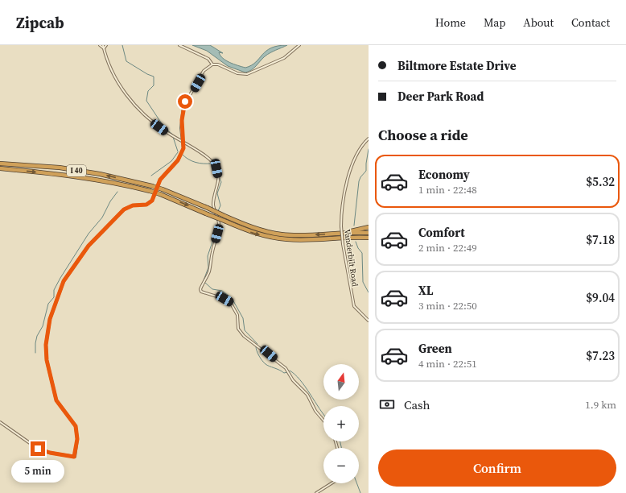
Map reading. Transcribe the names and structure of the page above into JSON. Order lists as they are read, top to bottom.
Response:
{
  "streets": {
    "highway": ["I 40"],
    "street": ["Vanderbilt Road"]
  },
  "north": "top",
  "page": {
    "header": "Zipcab",
    "nav": [
      "Home",
      "Map",
      "About",
      "Contact"
    ],
    "banner": ["Biltmore Estate Drive", "Deer Park Road"],
    "heading": "Choose a ride",
    "list": [
      {
        "name": "Economy",
        "note": "1 min · 22:48",
        "value": "$5.32"
      },
      {
        "name": "Comfort",
        "note": "2 min · 22:49",
        "value": "$7.18"
      },
      {
        "name": "XL",
        "note": "3 min · 22:50",
        "value": "$9.04"
      },
      {
        "name": "Green",
        "note": "4 min · 22:51",
        "value": "$7.23"
      }
    ],
    "map_buttons": ["+", "−"],
    "pay": ["Cash", "1.9 km"],
    "buttons": "Confirm",
    "bubble": "5 min"
  }
}
